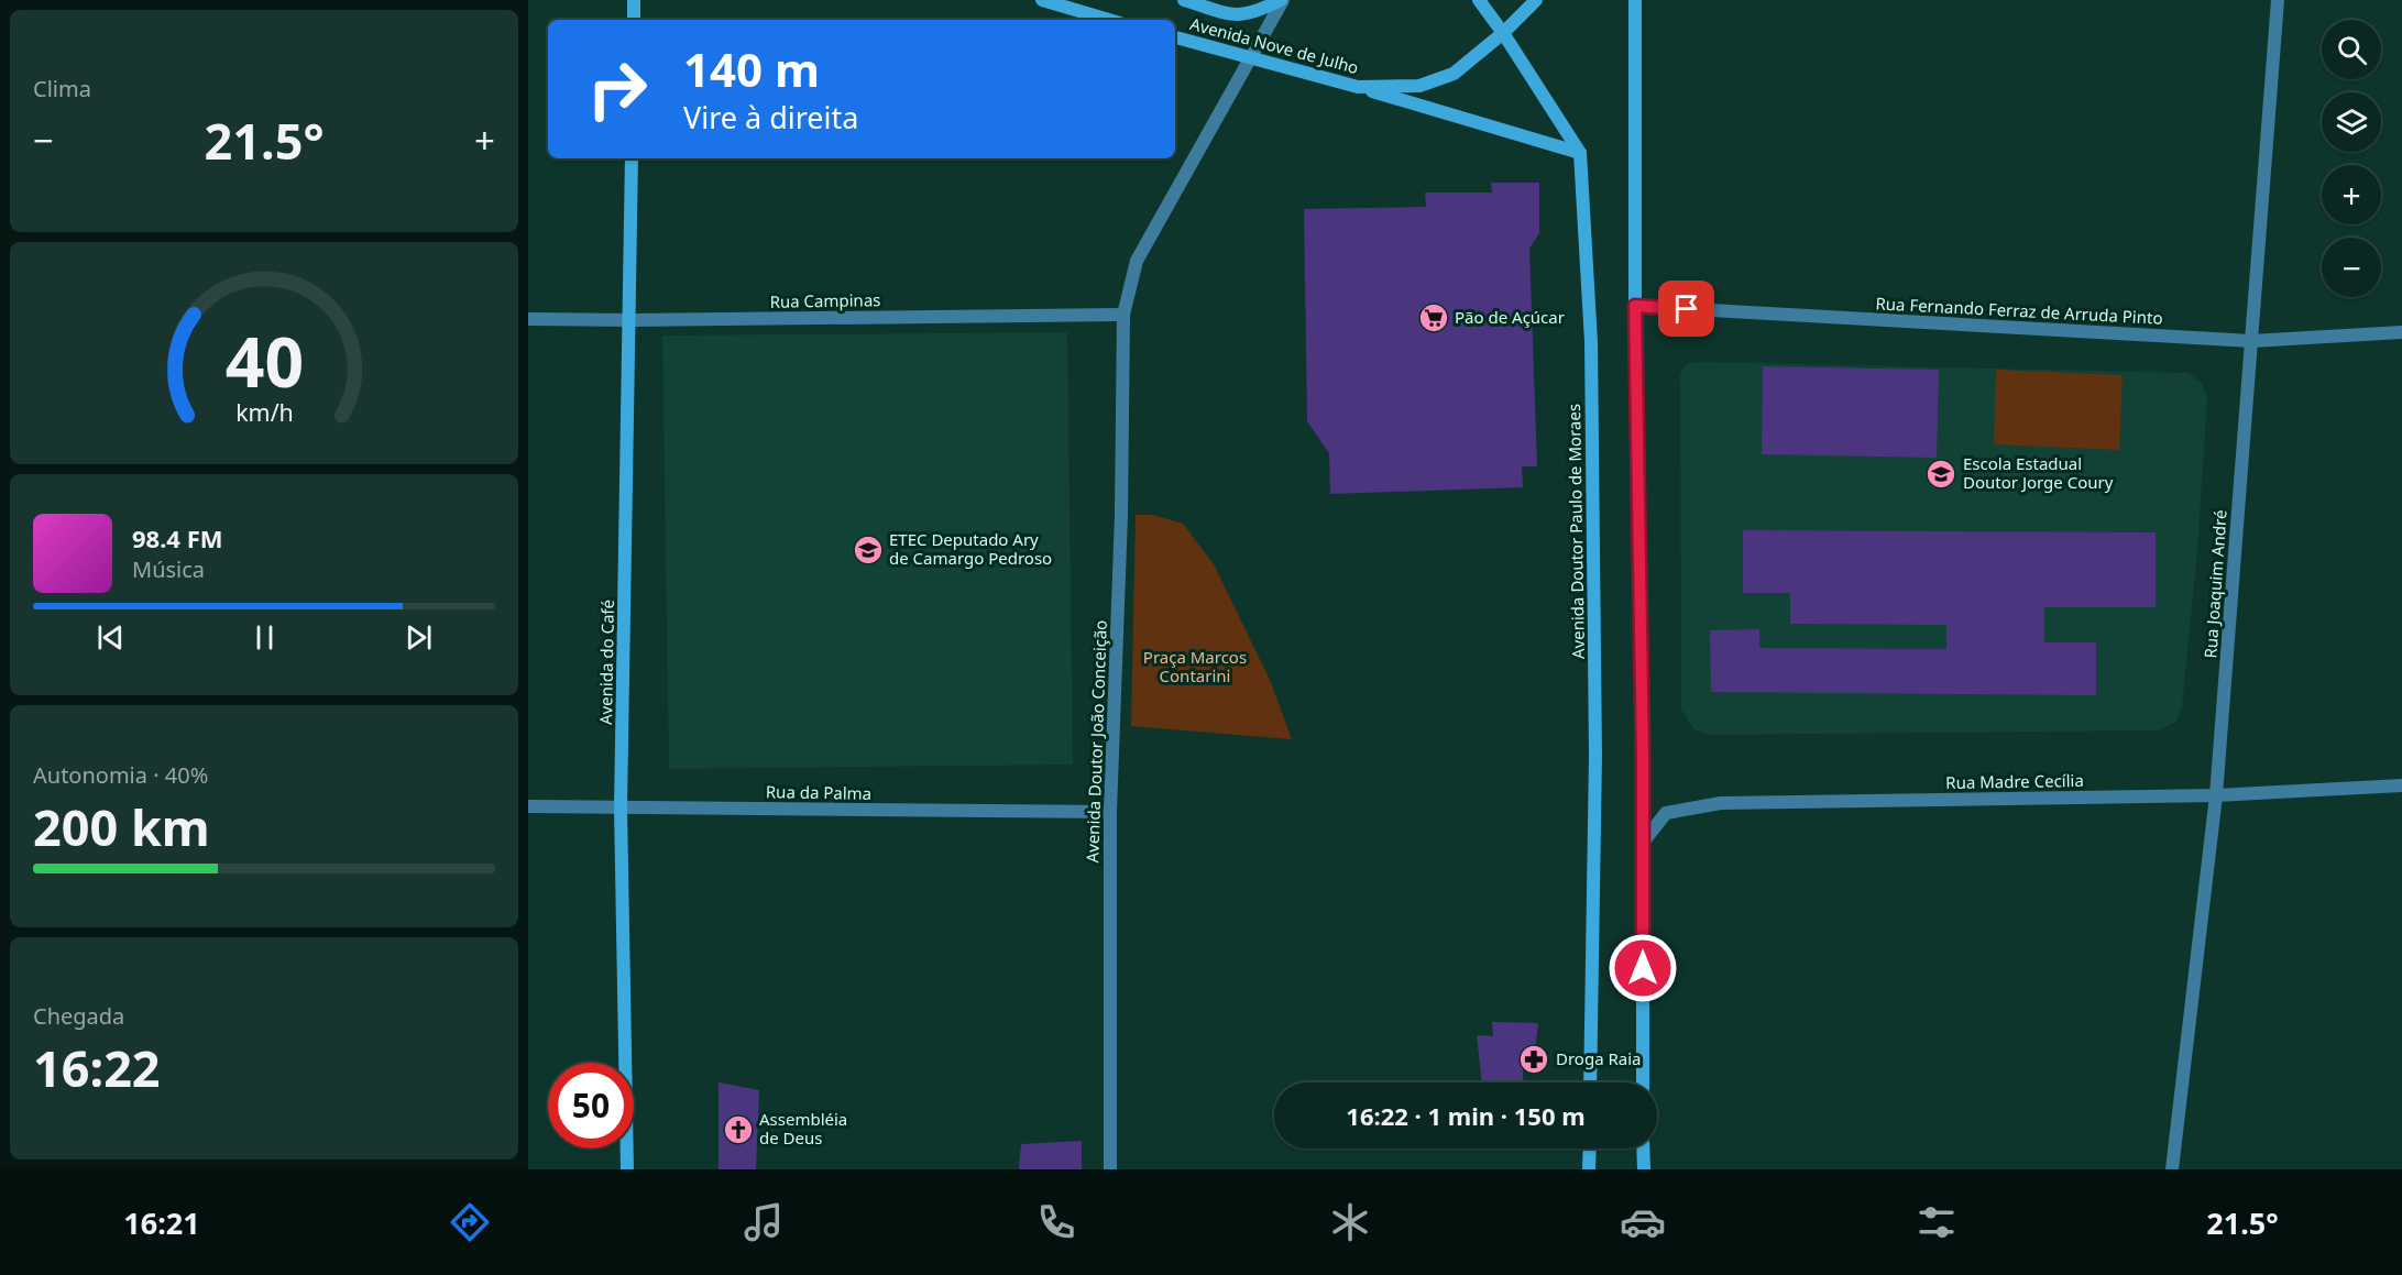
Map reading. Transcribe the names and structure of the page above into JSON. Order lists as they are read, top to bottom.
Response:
{
  "streets": {
    "main road": ["Avenida Nove de Julho", "Avenida Doutor Paulo de Moraes", "Avenida do Café"],
    "street": [
      "Rua Campinas",
      "Rua Fernando Ferraz de Arruda Pinto",
      "Rua Joaquim André",
      "Avenida Doutor João Conceição",
      "Rua Madre Cecília",
      "Rua da Palma"
    ]
  },
  "crossings": [
    ["Avenida Nove de Julho", "Avenida Doutor Paulo de Moraes"],
    ["Avenida Nove de Julho", "Avenida Doutor João Conceição"],
    ["Rua Campinas", "Avenida do Café"],
    ["Rua Campinas", "Avenida Doutor João Conceição"],
    ["Rua Fernando Ferraz de Arruda Pinto", "Rua Joaquim André"],
    ["Rua Joaquim André", "Rua Madre Cecília"],
    ["Avenida do Café", "Rua da Palma"],
    ["Avenida Doutor João Conceição", "Rua da Palma"]
  ],
  "parks": ["Praça Marcos Contarini"],
  "places": {
    "supermarket": ["Pão de Açúcar"],
    "school or university": ["Escola Estadual Doutor Jorge Coury", "ETEC Deputado Ary de Camargo Pedroso"],
    "pharmacy": ["Droga Raia"],
    "church": ["Assembléia de Deus"]
  },
  "page": {
    "tile": [
      "Clima",
      ["Autonomia · 40%", "200 km"],
      ["Chegada", "16:22"]
    ],
    "map_buttons": ["+", "−"],
    "turn": ["140 m", "Vire à direita"],
    "heat": ["−", "21.5°", "+"],
    "song": ["98.4 FM", "Música"],
    "limit": "50",
    "trip": "16:22 · 1 min · 150 m",
    "tabs": ["16:21", "21.5°"],
    "gauge": ["40", "km/h"]
  }
}
